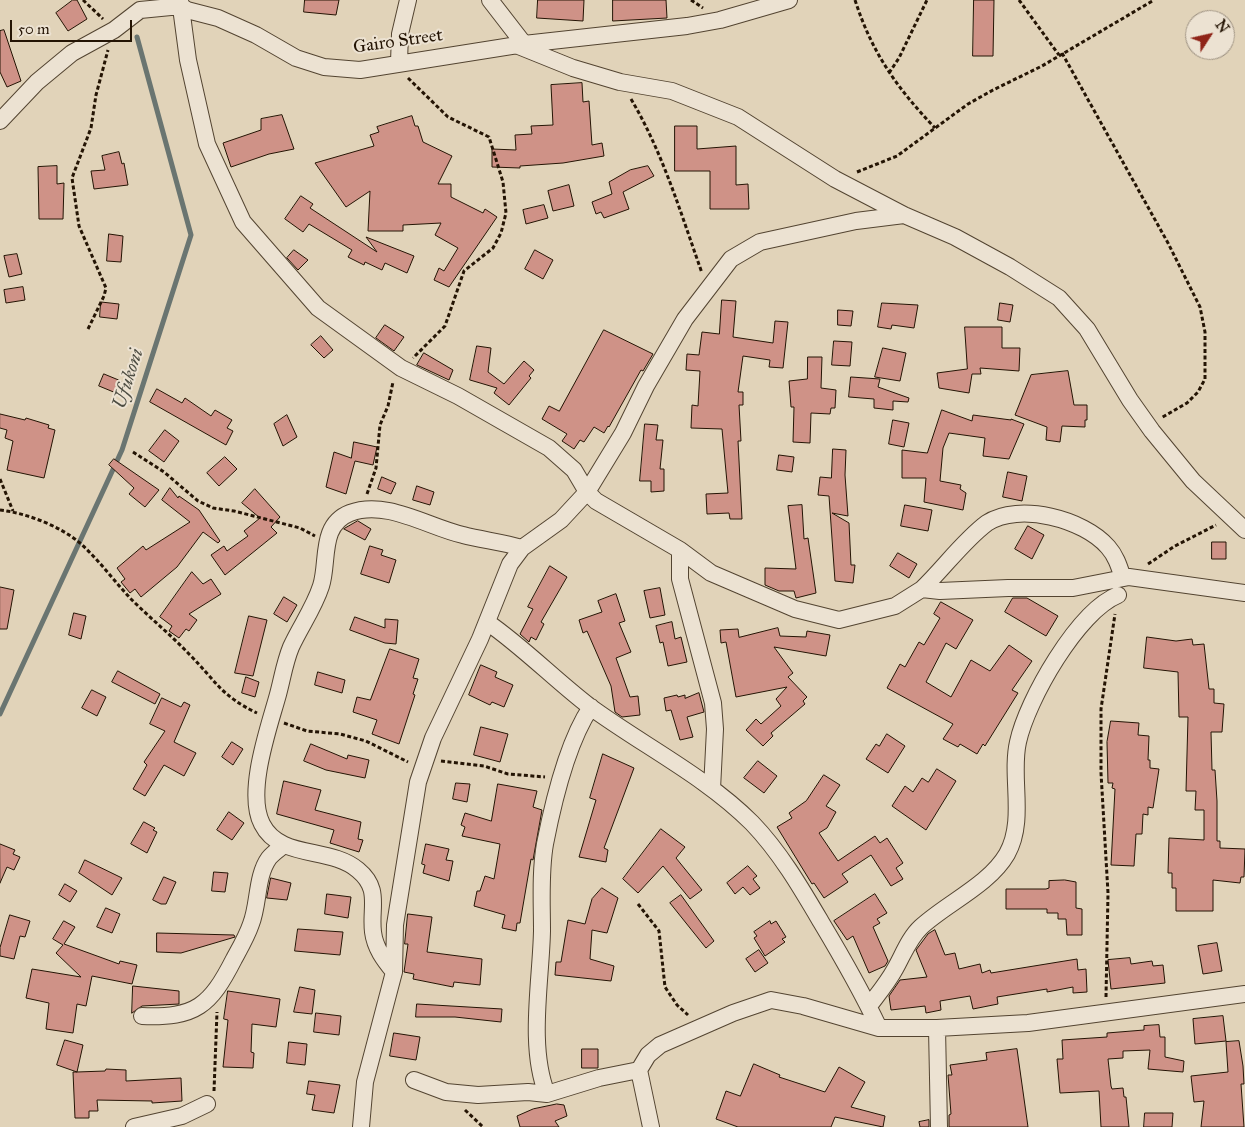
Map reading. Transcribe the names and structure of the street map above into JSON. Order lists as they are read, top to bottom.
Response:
{
  "streets": {
    "street": ["Gairo Street"]
  },
  "water": ["Ufukoni"],
  "scale_bar": "50 m",
  "north": "top right"
}
